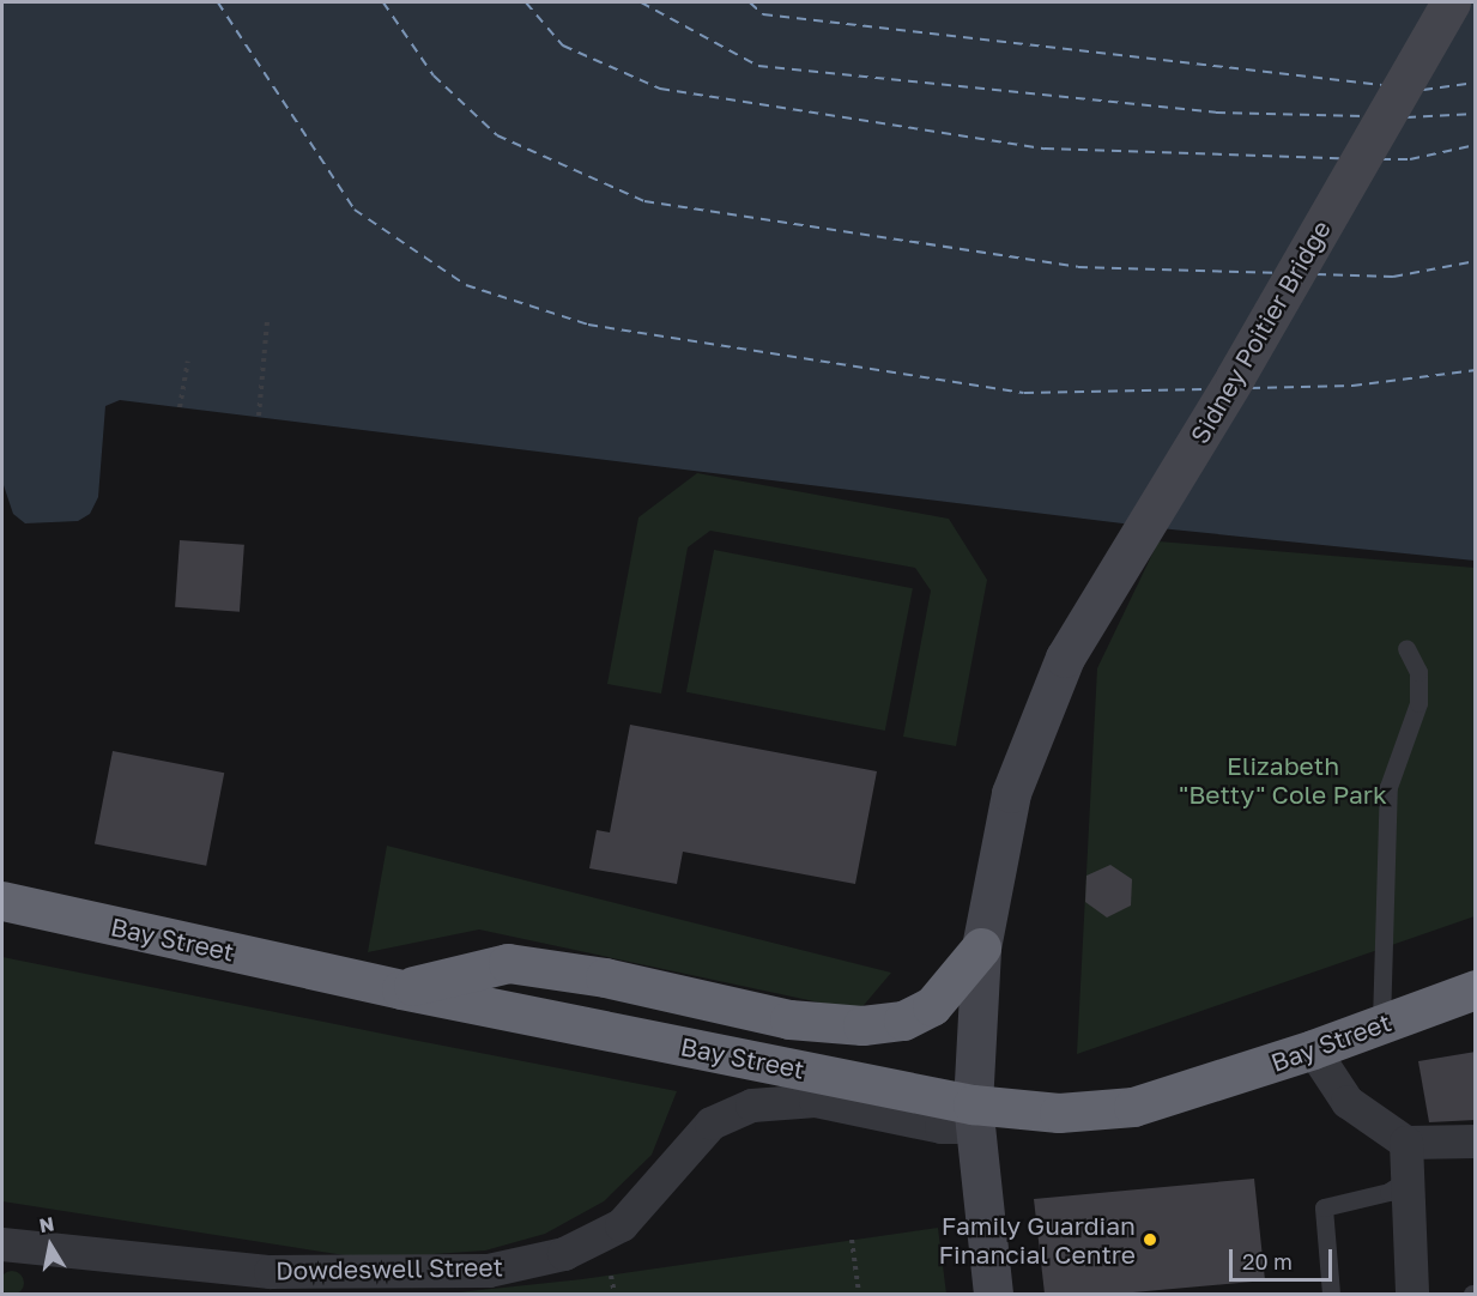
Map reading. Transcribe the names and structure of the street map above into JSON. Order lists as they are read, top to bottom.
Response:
{
  "streets": {
    "highway": ["Bay Street"],
    "main road": ["Sidney Poitier Bridge"],
    "street": ["Dowdeswell Street"]
  },
  "crossings": [
    ["Sidney Poitier Bridge", "Bay Street"],
    ["Sidney Poitier Bridge", "Dowdeswell Street"],
    ["Bay Street", "Dowdeswell Street"]
  ],
  "parks": ["Elizabeth \"Betty\" Cole Park"],
  "places": ["Family Guardian Financial Centre"],
  "scale_bar": "20 m",
  "north": "top"
}
